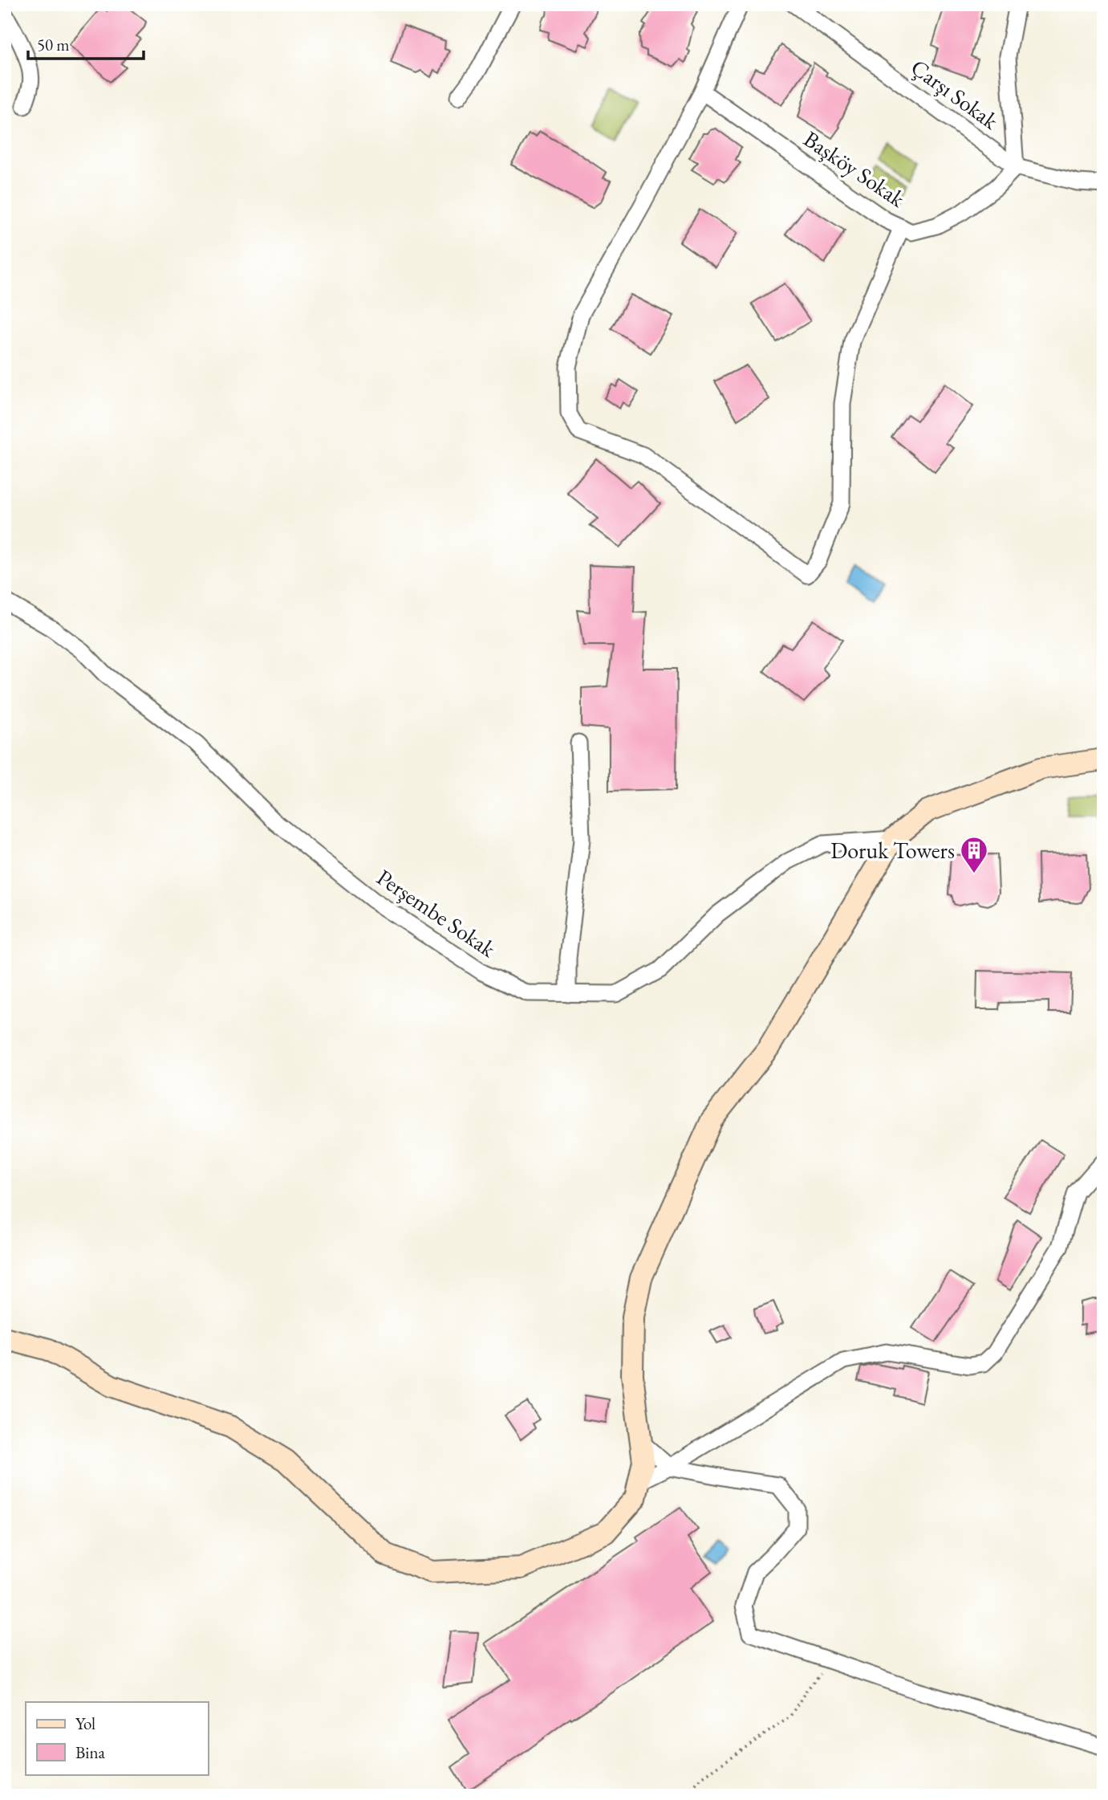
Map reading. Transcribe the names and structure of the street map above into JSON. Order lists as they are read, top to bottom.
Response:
{
  "streets": {
    "street": ["Çarşı Sokak", "Başköy Sokak", "Perşembe Sokak"]
  },
  "crossings": [
    ["Çarşı Sokak", "Başköy Sokak"]
  ],
  "places": {
    "building": ["Doruk Towers"]
  },
  "legend": ["Yol", "Bina"],
  "scale_bar": "50 m"
}
